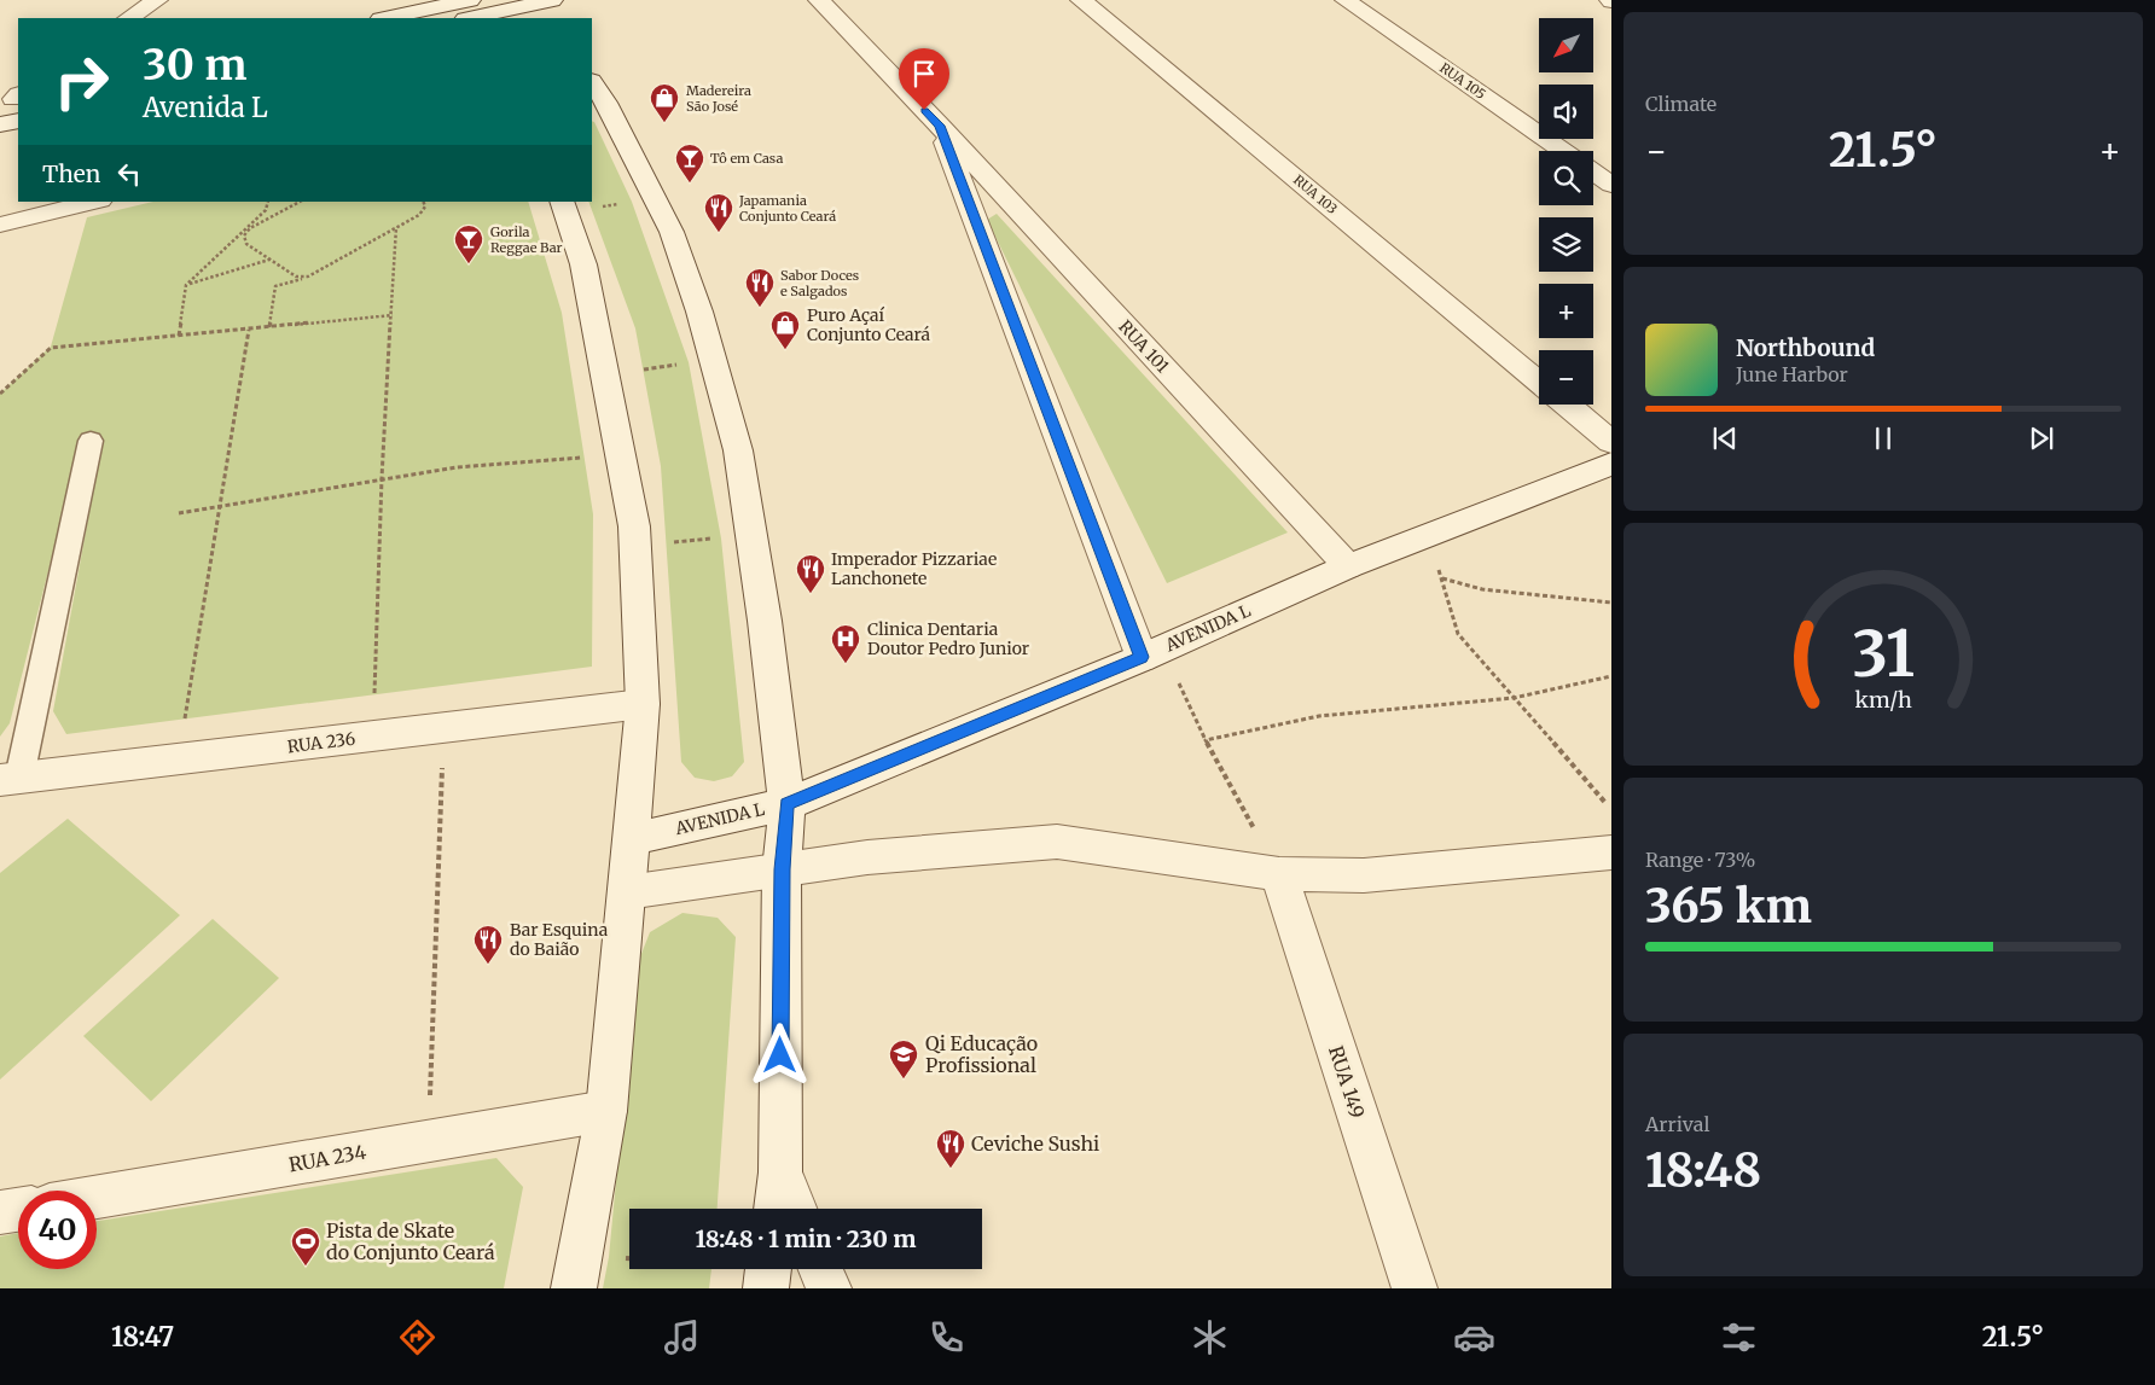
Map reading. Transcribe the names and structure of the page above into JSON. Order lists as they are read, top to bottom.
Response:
{
  "streets": {
    "street": [
      "RUA 105",
      "RUA 103",
      "RUA 101",
      "AVENIDA L",
      "RUA 236",
      "RUA 149",
      "RUA 234"
    ]
  },
  "crossings": [
    ["RUA 101", "AVENIDA L"]
  ],
  "places": {
    "shop": ["Madereira São José", "Puro Açaí Conjunto Ceará"],
    "bar": ["Tô em Casa", "Gorila Reggae Bar"],
    "restaurant": [
      "Japamania Conjunto Ceará",
      "Sabor Doces e Salgados",
      "Imperador Pizzariae Lanchonete",
      "Bar Esquina do Baião",
      "Ceviche Sushi"
    ],
    "hospital": ["Clinica Dentaria Doutor Pedro Junior"],
    "school or university": ["Qi Educação Profissional"],
    "sports": ["Pista de Skate do Conjunto Ceará"]
  },
  "north": "bottom left",
  "page": {
    "tile": [
      "Climate",
      ["Range · 73%", "365 km"],
      ["Arrival", "18:48"]
    ],
    "map_buttons": ["+", "−"],
    "turn": ["30 m", "Avenida L"],
    "heat": ["−", "21.5°", "+"],
    "then": "Then",
    "song": ["Northbound", "June Harbor"],
    "limit": "40",
    "trip": "18:48 · 1 min · 230 m",
    "tabs": ["18:47", "21.5°"],
    "gauge": ["31", "km/h"]
  }
}
